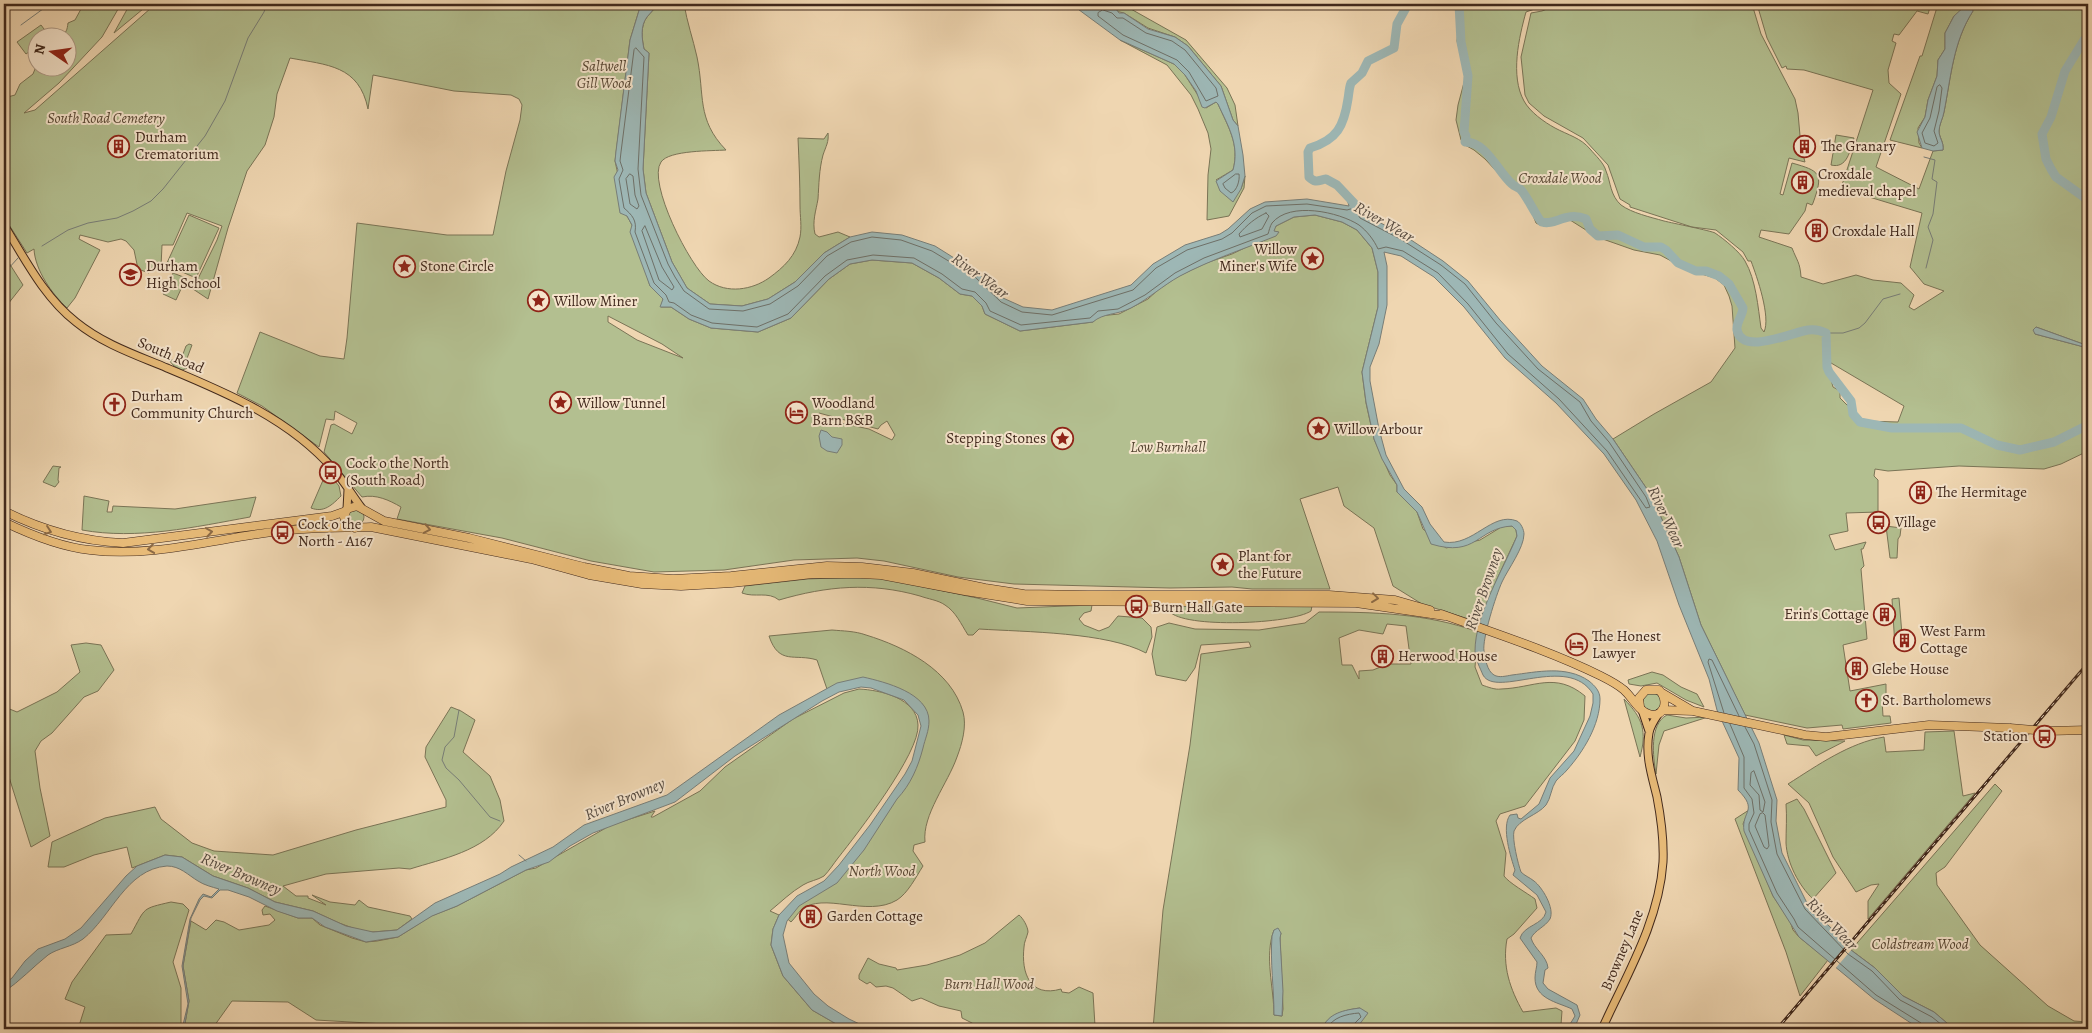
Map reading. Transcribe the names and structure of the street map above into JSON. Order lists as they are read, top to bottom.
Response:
{
  "streets": {
    "main road": ["South Road", "Browney Lane"]
  },
  "water": ["River Wear", "River Browney"],
  "parks": [
    "Saltwell Gill Wood",
    "South Road Cemetery",
    "Croxdale Wood",
    "Low Burnhall",
    "North Wood",
    "Coldstream Wood",
    "Burn Hall Wood"
  ],
  "places": {
    "building": [
      "Durham Crematorium",
      "The Granary",
      "Croxdale medieval chapel",
      "Croxdale Hall",
      "The Hermitage",
      "Erin's Cottage",
      "West Farm Cottage",
      "Herwood House",
      "Glebe House",
      "Garden Cottage"
    ],
    "place": [
      "Willow Miner's Wife",
      "Stone Circle",
      "Willow Miner",
      "Willow Tunnel",
      "Willow Arbour",
      "Stepping Stones",
      "Plant for the Future"
    ],
    "school or university": ["Durham High School"],
    "church": ["Durham Community Church", "St. Bartholomews"],
    "hotel": ["Woodland Barn B&B", "The Honest Lawyer"],
    "bus stop": [
      "Cock o the North (South Road)",
      "Village",
      "Cock o the North - A167",
      "Burn Hall Gate",
      "Station"
    ]
  },
  "north": "left"
}
